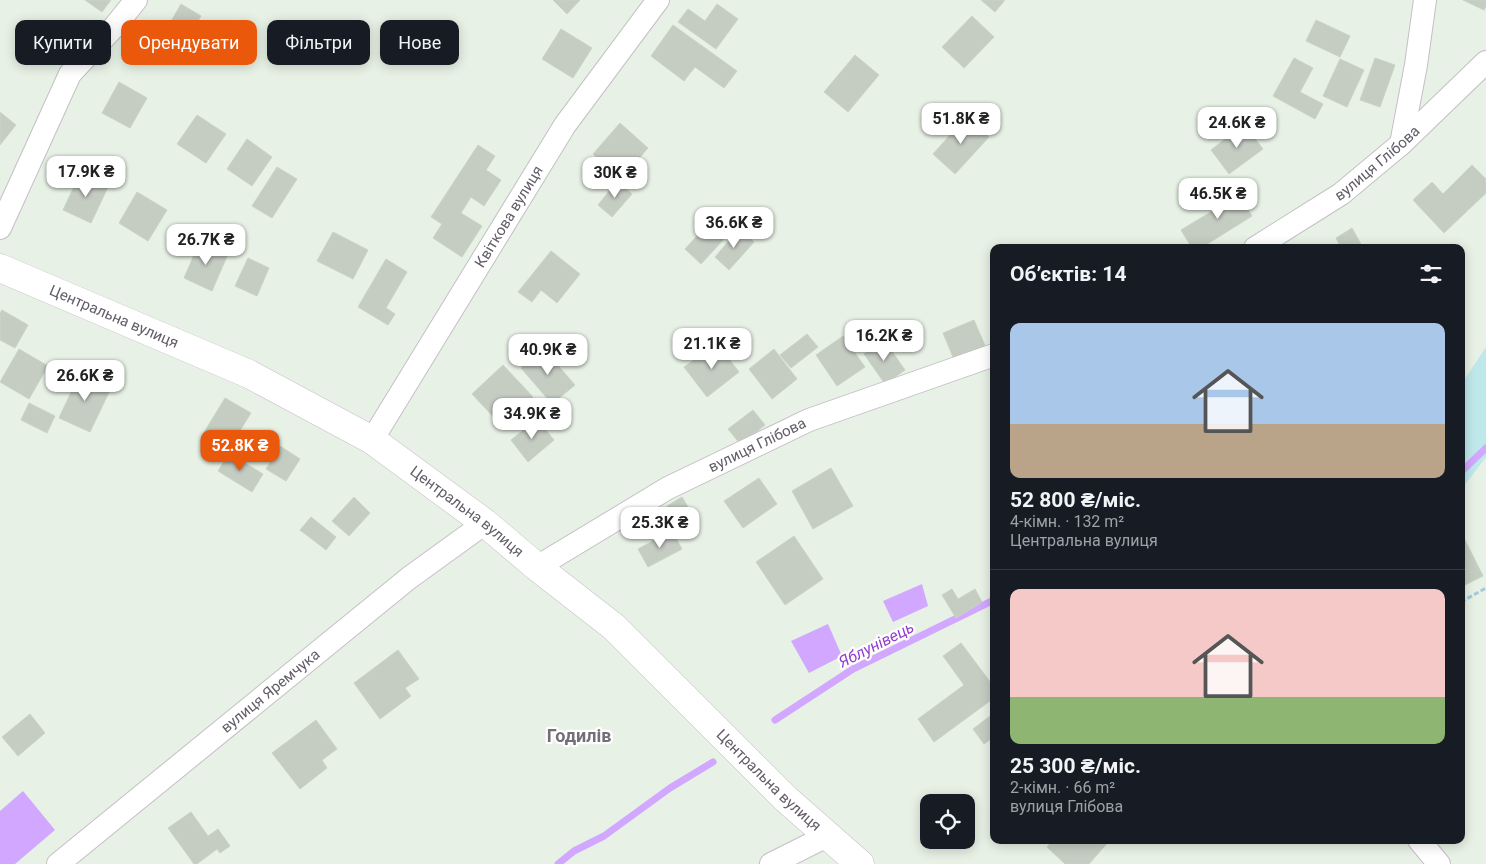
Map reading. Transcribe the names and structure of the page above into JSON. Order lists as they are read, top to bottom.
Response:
{
  "streets": {
    "main road": ["Центральна вулиця"],
    "street": ["вулиця Глібова", "Квіткова вулиця", "вулиця Яремчука"]
  },
  "crossings": [
    ["вулиця Глібова", "Центральна вулиця"],
    ["Квіткова вулиця", "Центральна вулиця"],
    ["Центральна вулиця", "вулиця Яремчука"]
  ],
  "districts": ["Годилів"],
  "water": ["Яблунівець"],
  "page": {
    "chip": [
      "Купити",
      "Орендувати",
      "Фільтри",
      "Нове"
    ],
    "price": [
      "51.8K ₴",
      "24.6K ₴",
      "17.9K ₴",
      "30K ₴",
      "46.5K ₴",
      "36.6K ₴",
      "26.7K ₴",
      "16.2K ₴",
      "21.1K ₴",
      "40.9K ₴",
      "26.6K ₴",
      "34.9K ₴",
      "52.8K ₴",
      "25.3K ₴"
    ],
    "heading": "Об’єктів: 14",
    "list": [
      {
        "name": "52 800 ₴/міс.",
        "note": "4-кімн. · 132 m² · Центральна вулиця"
      },
      {
        "name": "25 300 ₴/міс.",
        "note": "2-кімн. · 66 m² · вулиця Глібова"
      }
    ]
  }
}
